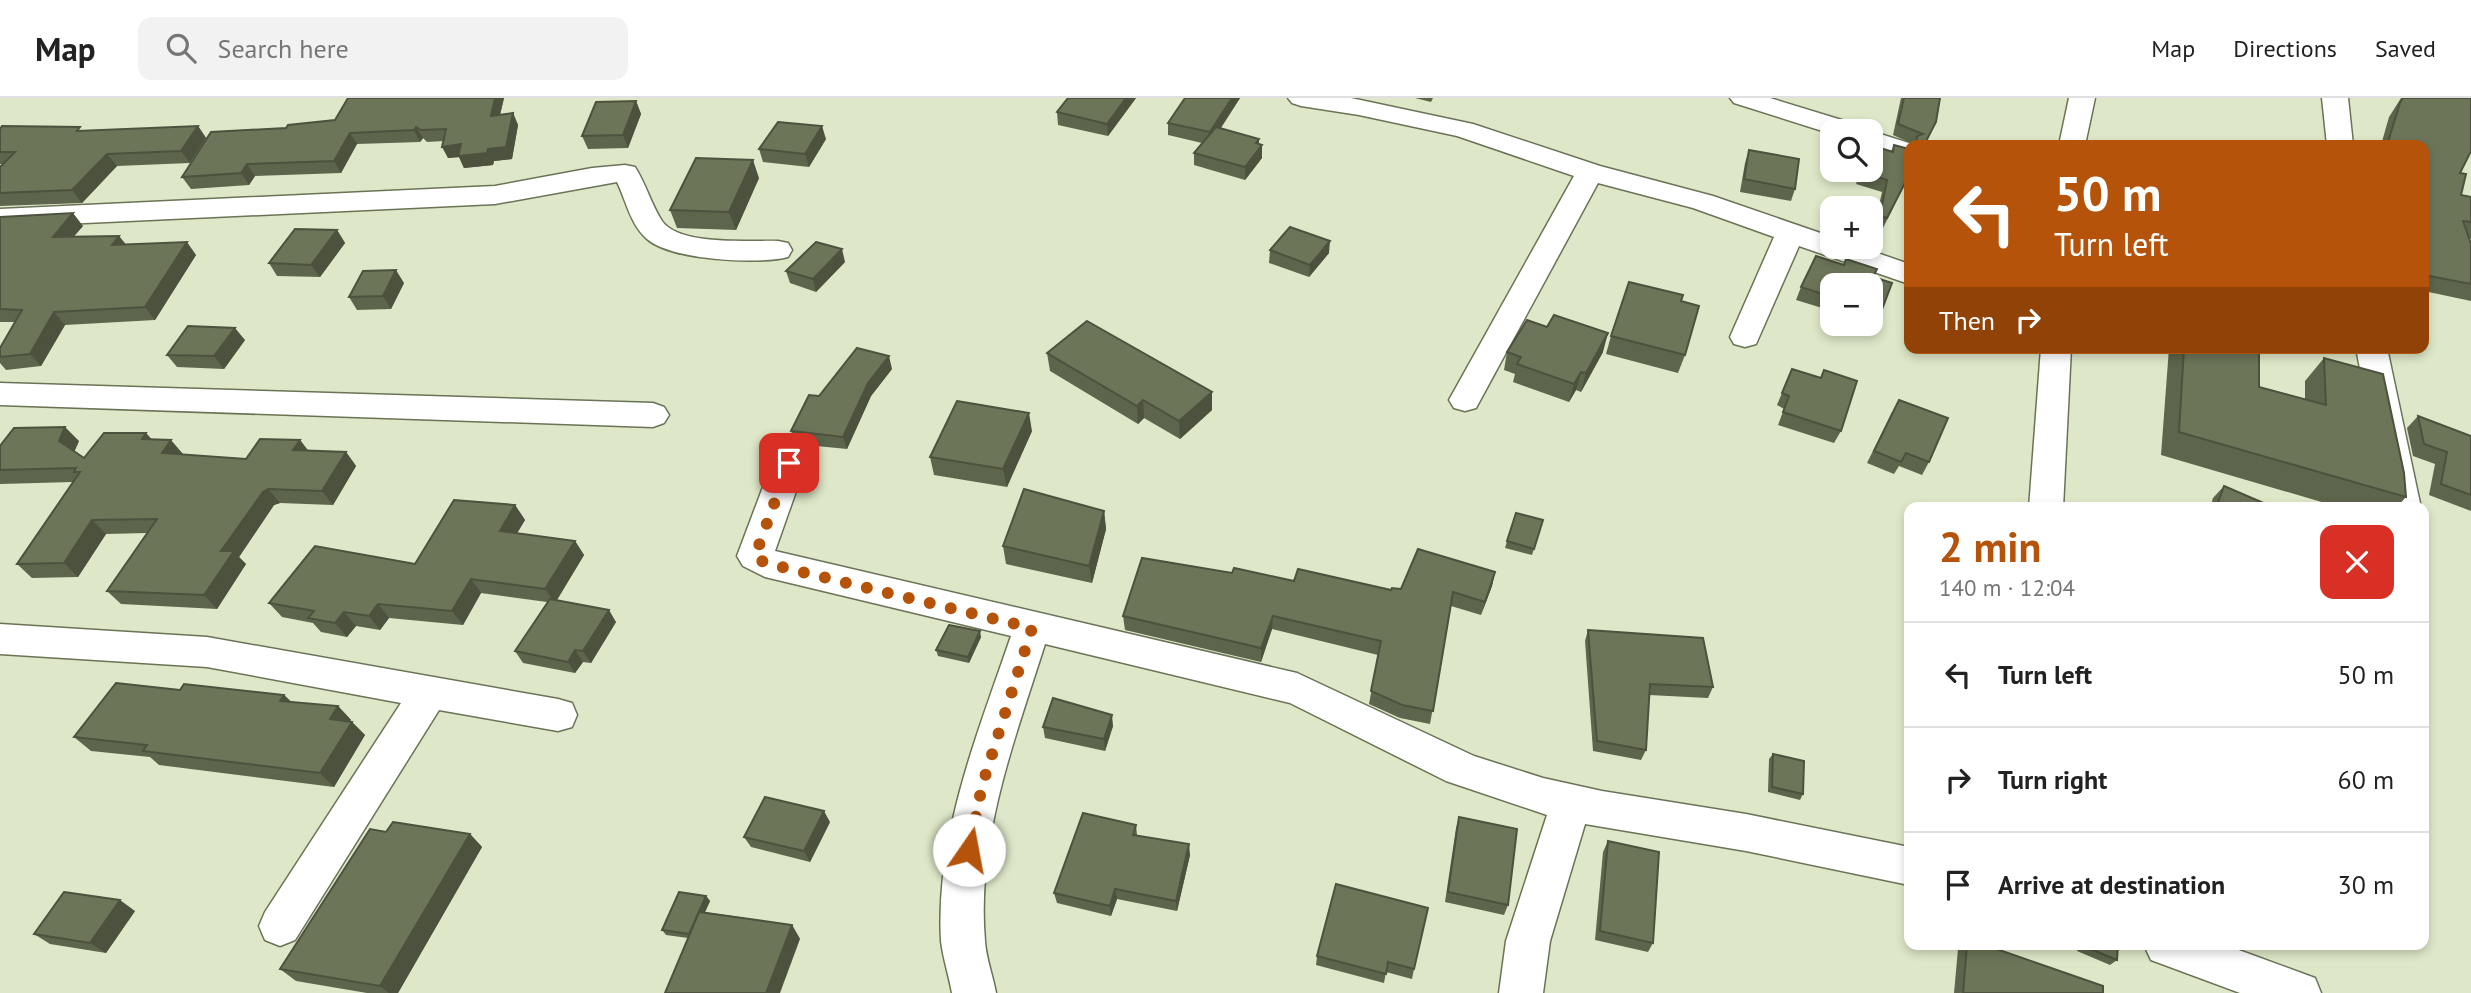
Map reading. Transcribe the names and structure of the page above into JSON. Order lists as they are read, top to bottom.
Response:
{
  "page": {
    "header": "Map",
    "search": "Search here",
    "nav": ["Map", "Directions", "Saved"],
    "map_buttons": ["+", "−"],
    "turn": ["50 m", "Turn left"],
    "then": "Then",
    "heading": ["2 min", "140 m · 12:04"],
    "list": [
      {
        "name": "Turn left",
        "value": "50 m"
      },
      {
        "name": "Turn right",
        "value": "60 m"
      },
      {
        "name": "Arrive at destination",
        "value": "30 m"
      }
    ]
  }
}
